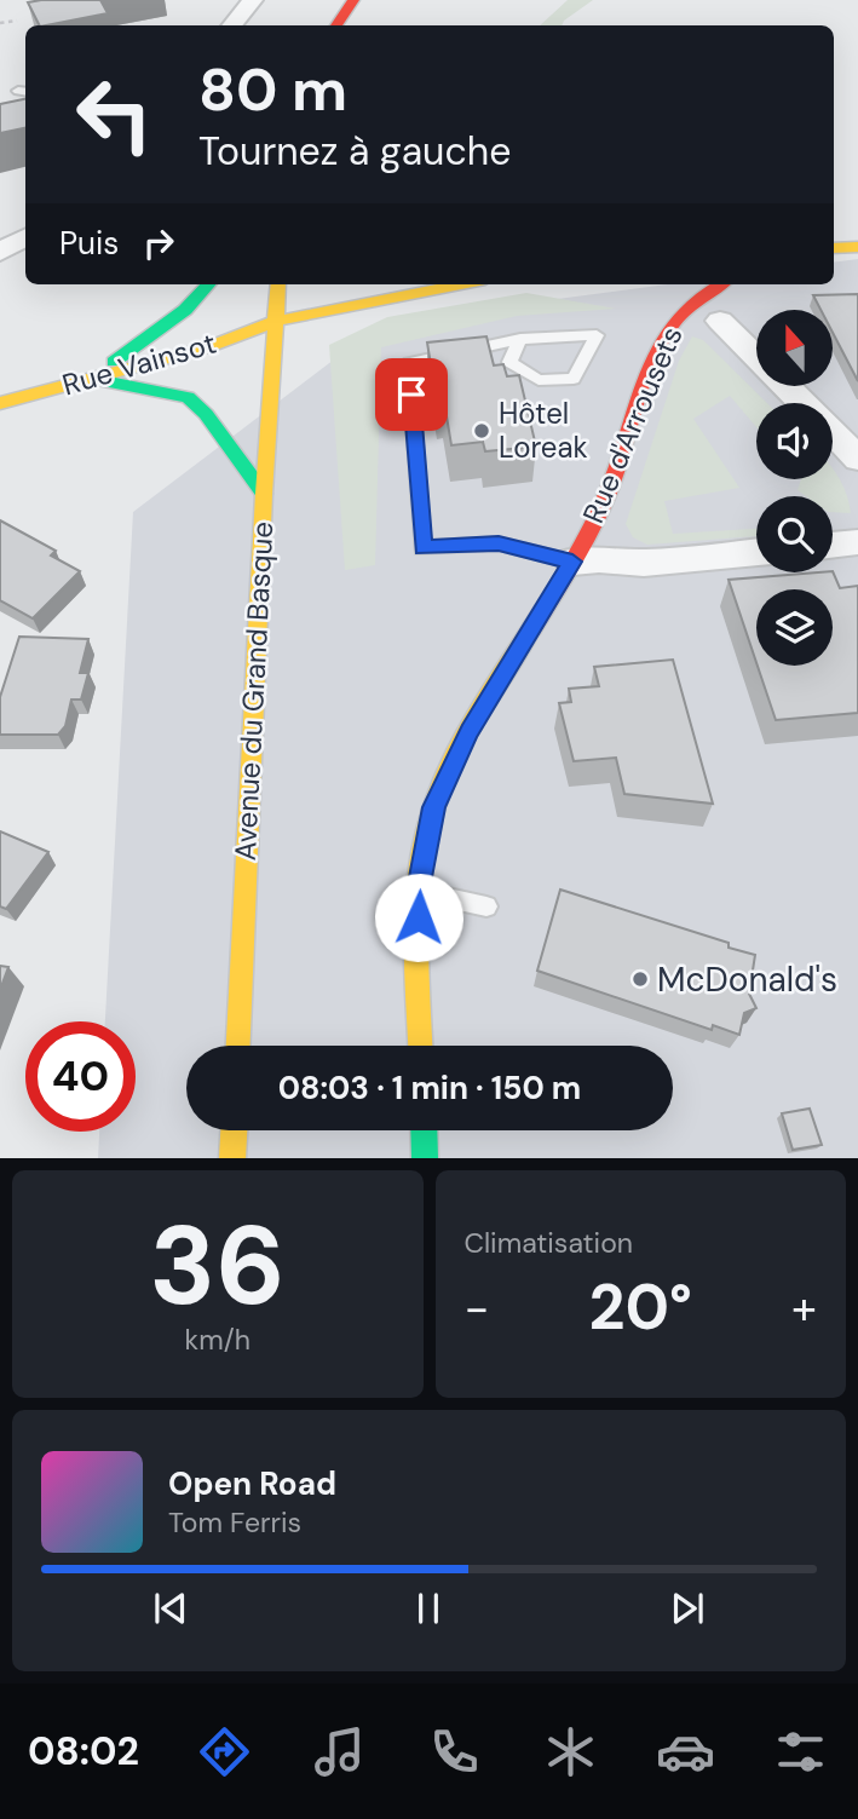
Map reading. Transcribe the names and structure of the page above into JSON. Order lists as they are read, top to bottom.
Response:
{
  "streets": {
    "main road": ["Rue Vainsot", "Rue d'Arrousets", "Avenue du Grand Basque"]
  },
  "crossings": [
    ["Rue Vainsot", "Avenue du Grand Basque"]
  ],
  "places": ["Hôtel Loreak", "McDonald's"],
  "north": "top",
  "page": {
    "turn": ["80 m", "Tournez à gauche"],
    "then": "Puis",
    "limit": "40",
    "trip": "08:03 · 1 min · 150 m",
    "tile": [
      ["36", "km/h"],
      "Climatisation"
    ],
    "heat": ["−", "20°", "+"],
    "song": ["Open Road", "Tom Ferris"],
    "tabs": "08:02"
  }
}
